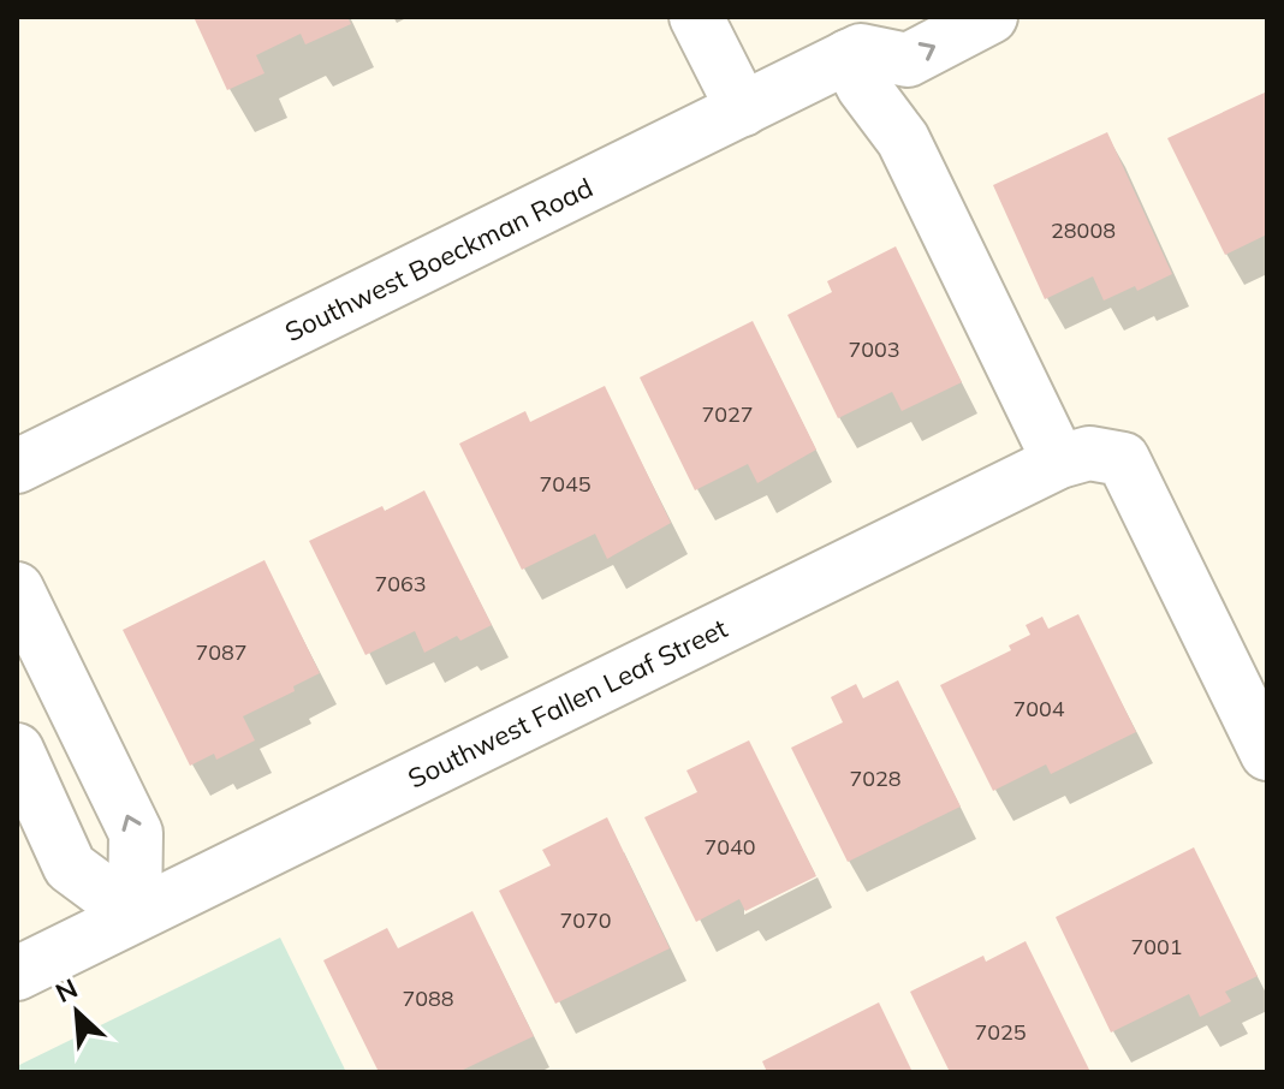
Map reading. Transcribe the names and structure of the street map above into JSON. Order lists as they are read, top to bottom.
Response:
{
  "streets": {
    "street": ["Southwest Boeckman Road", "Southwest Fallen Leaf Street"]
  },
  "house_numbers": [
    "28008",
    "7003",
    "7027",
    "7045",
    "7063",
    "7087",
    "7004",
    "7028",
    "7040",
    "7070",
    "7001",
    "7088",
    "7025"
  ],
  "north": "top left"
}
